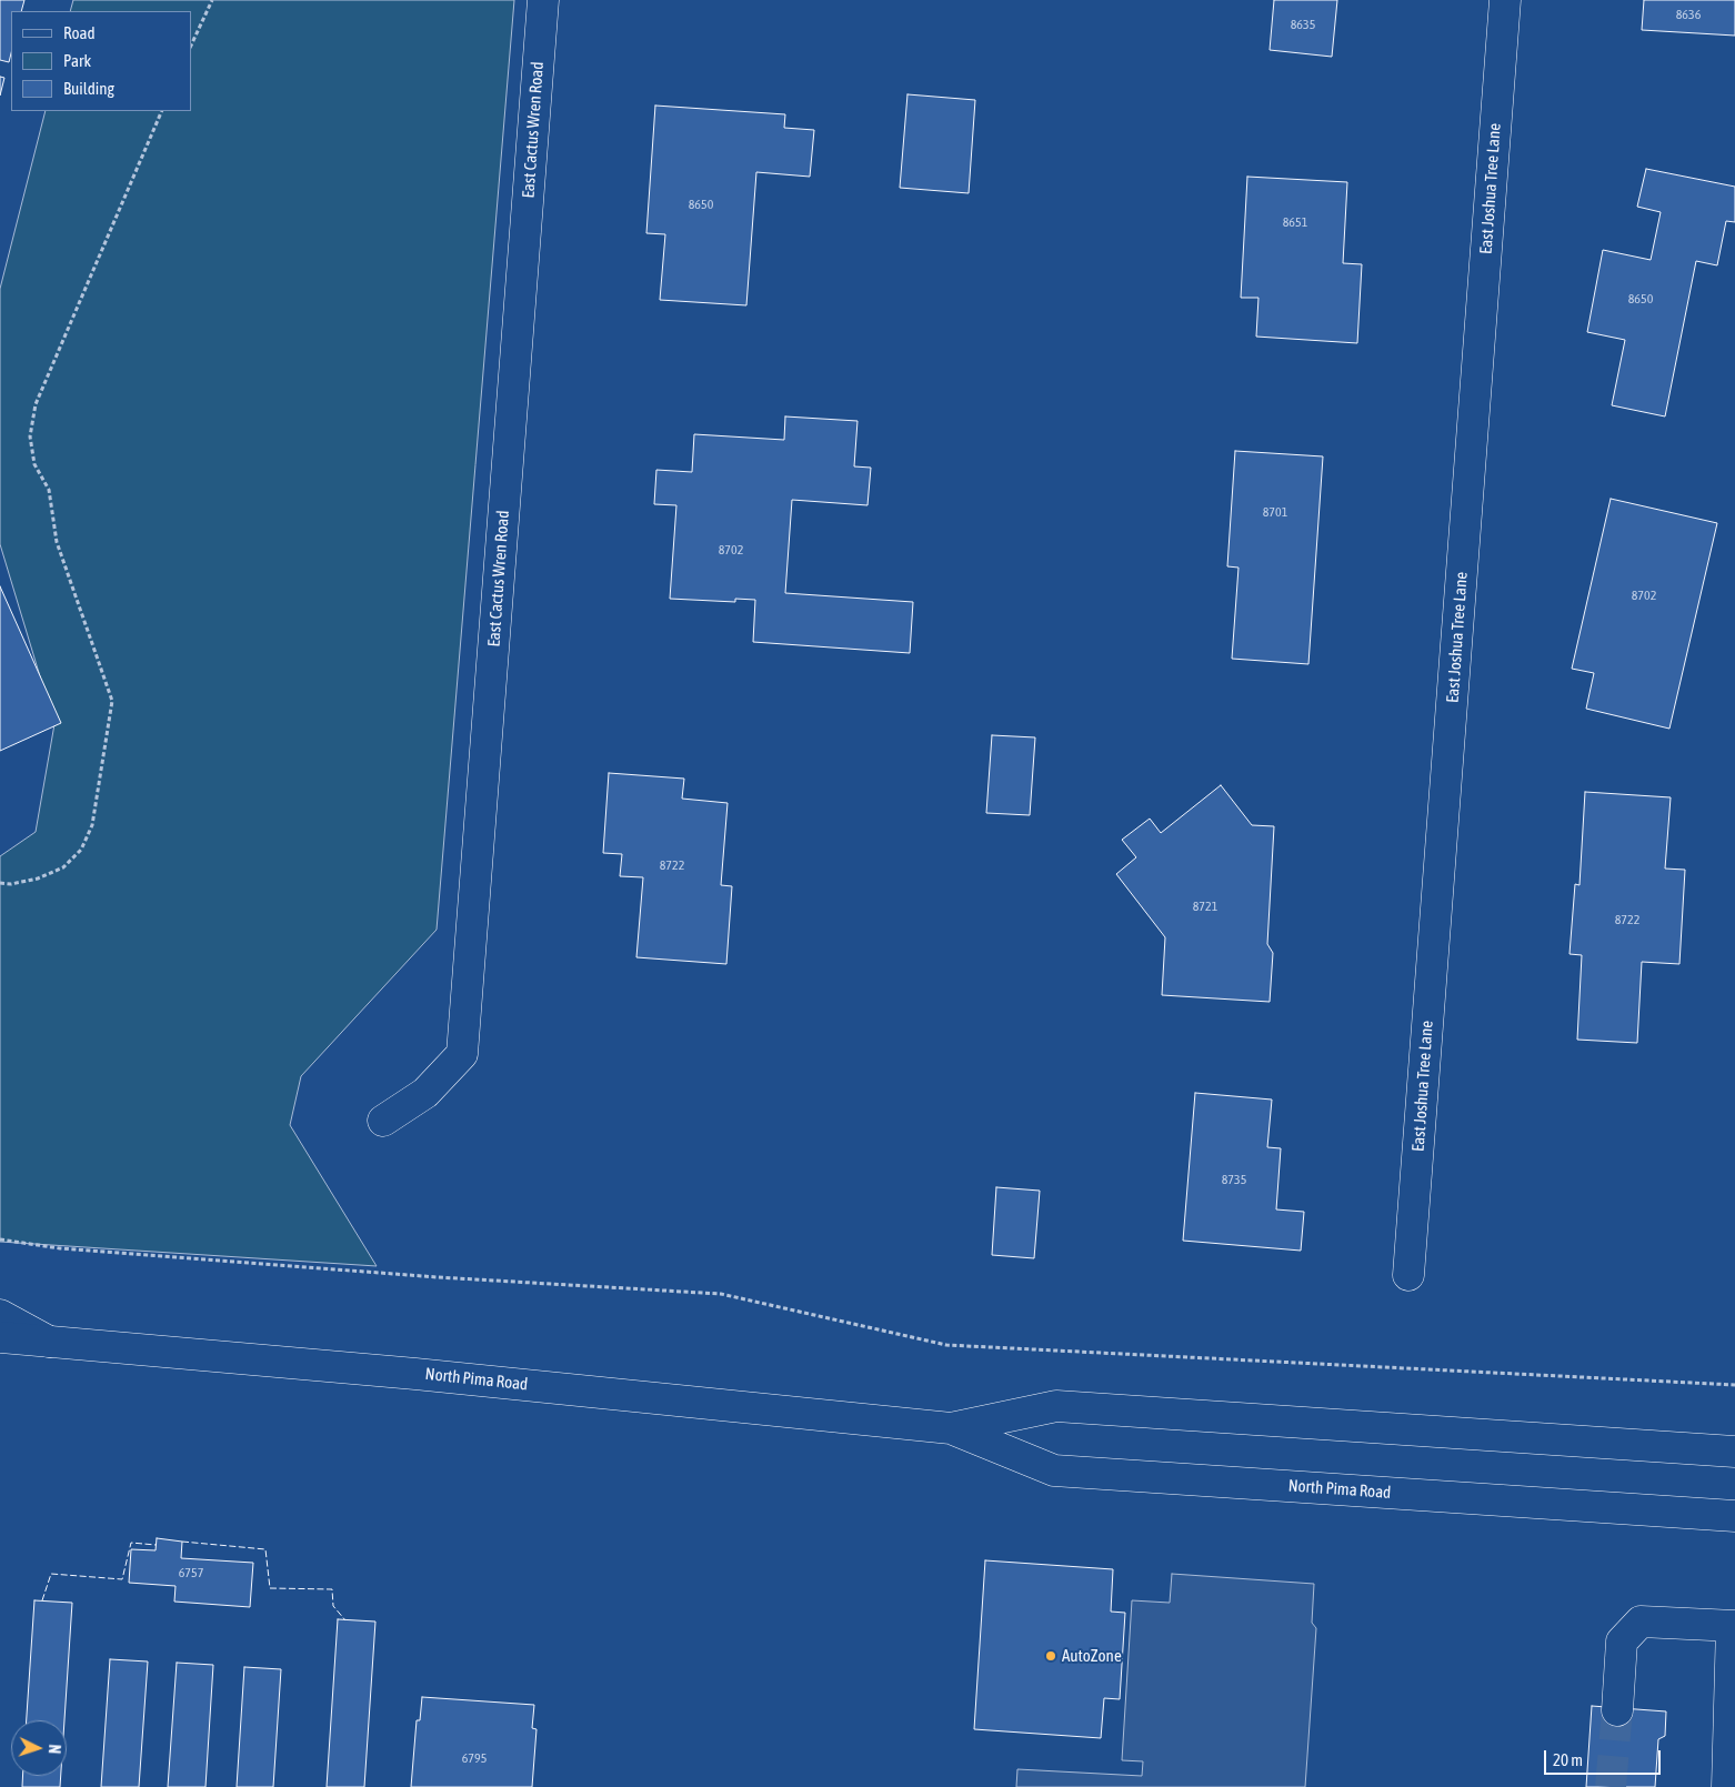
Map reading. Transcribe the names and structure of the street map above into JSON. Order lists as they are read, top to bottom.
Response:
{
  "streets": {
    "main road": ["East Cactus Wren Road", "East Joshua Tree Lane", "North Pima Road"]
  },
  "places": ["AutoZone"],
  "house_numbers": [
    "8636",
    "8635",
    "8650",
    "8651",
    "8650",
    "8701",
    "8702",
    "8702",
    "8722",
    "8721",
    "8722",
    "8735",
    "6757",
    "6795"
  ],
  "legend": ["Road", "Park", "Building"],
  "scale_bar": "20 m",
  "north": "right"
}
